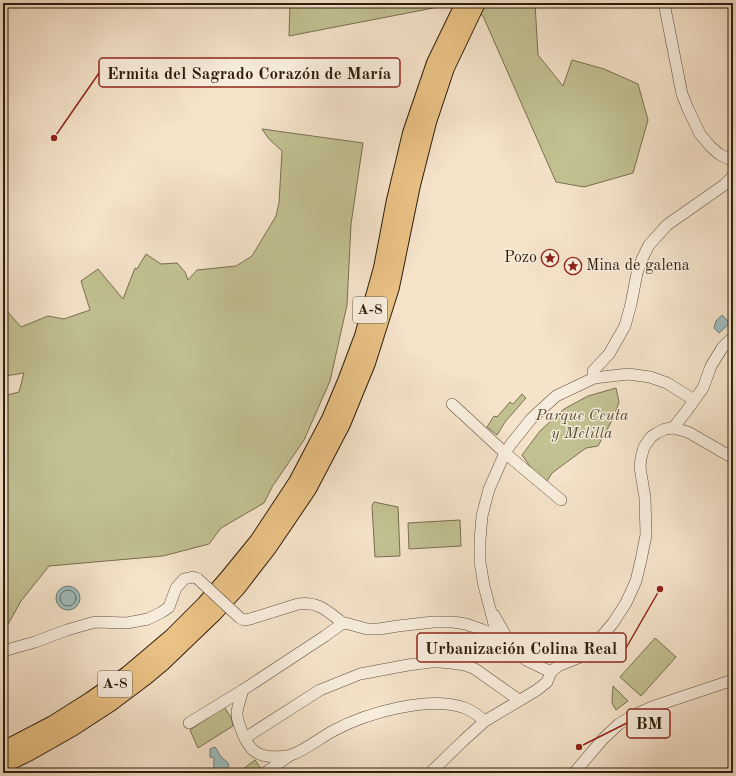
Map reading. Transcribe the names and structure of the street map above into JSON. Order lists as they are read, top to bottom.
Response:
{
  "streets": {
    "highway": ["A-8"]
  },
  "parks": ["Parque Ceuta y Melilla"],
  "places": {
    "other": ["Ermita del Sagrado Corazón de María", "Urbanización Colina Real", "BM"],
    "place": ["Pozo", "Mina de galena"]
  }
}
